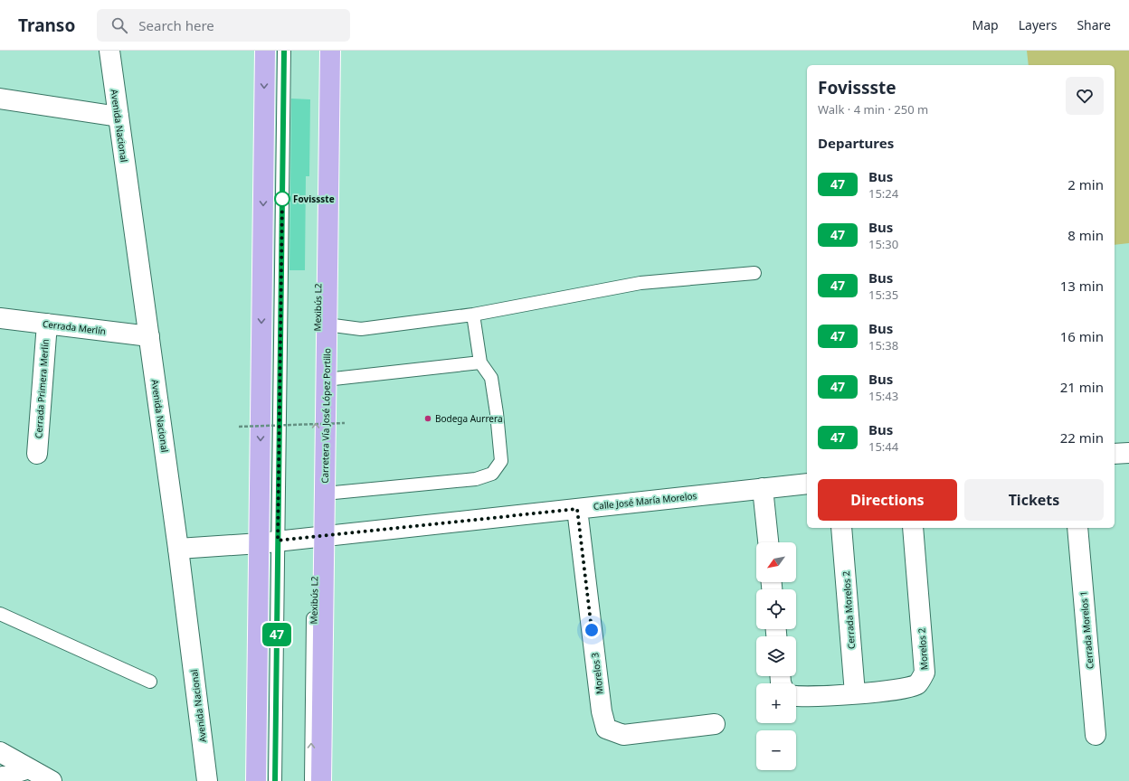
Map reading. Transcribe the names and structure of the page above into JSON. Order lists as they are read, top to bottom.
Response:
{
  "streets": {
    "main road": ["Carretera Vía José López Portillo"],
    "street": [
      "Avenida Nacional",
      "Cerrada Merlín",
      "Cerrada Primera Merlín",
      "Calle José María Morelos",
      "Cerrada Morelos 2",
      "Cerrada Morelos 1",
      "Morelos 2",
      "Morelos 3"
    ],
    "lane": ["Mexibús L2"]
  },
  "crossings": [
    ["Avenida Nacional", "Cerrada Merlín"],
    ["Avenida Nacional", "Calle José María Morelos"],
    ["Mexibús L2", "Carretera Vía José López Portillo"],
    ["Mexibús L2", "Calle José María Morelos"],
    ["Cerrada Merlín", "Cerrada Primera Merlín"],
    ["Carretera Vía José López Portillo", "Calle José María Morelos"],
    ["Calle José María Morelos", "Morelos 3"],
    ["Cerrada Morelos 2", "Morelos 2"]
  ],
  "places": ["Fovissste", "Bodega Aurrera"],
  "lines": ["bus line 47"],
  "north": "bottom left",
  "page": {
    "header": "Transo",
    "search": "Search here",
    "nav": ["Map", "Layers", "Share"],
    "on_map": "47",
    "heading": [
      ["Fovissste", "Walk · 4 min · 250 m"],
      "Departures"
    ],
    "list": [
      {
        "mark": "47",
        "name": "Bus",
        "note": "15:24",
        "value": "2 min"
      },
      {
        "mark": "47",
        "name": "Bus",
        "note": "15:30",
        "value": "8 min"
      },
      {
        "mark": "47",
        "name": "Bus",
        "note": "15:35",
        "value": "13 min"
      },
      {
        "mark": "47",
        "name": "Bus",
        "note": "15:38",
        "value": "16 min"
      },
      {
        "mark": "47",
        "name": "Bus",
        "note": "15:43",
        "value": "21 min"
      },
      {
        "mark": "47",
        "name": "Bus",
        "note": "15:44",
        "value": "22 min"
      }
    ],
    "buttons": ["Directions", "Tickets"],
    "map_buttons": ["+", "−"]
  }
}
